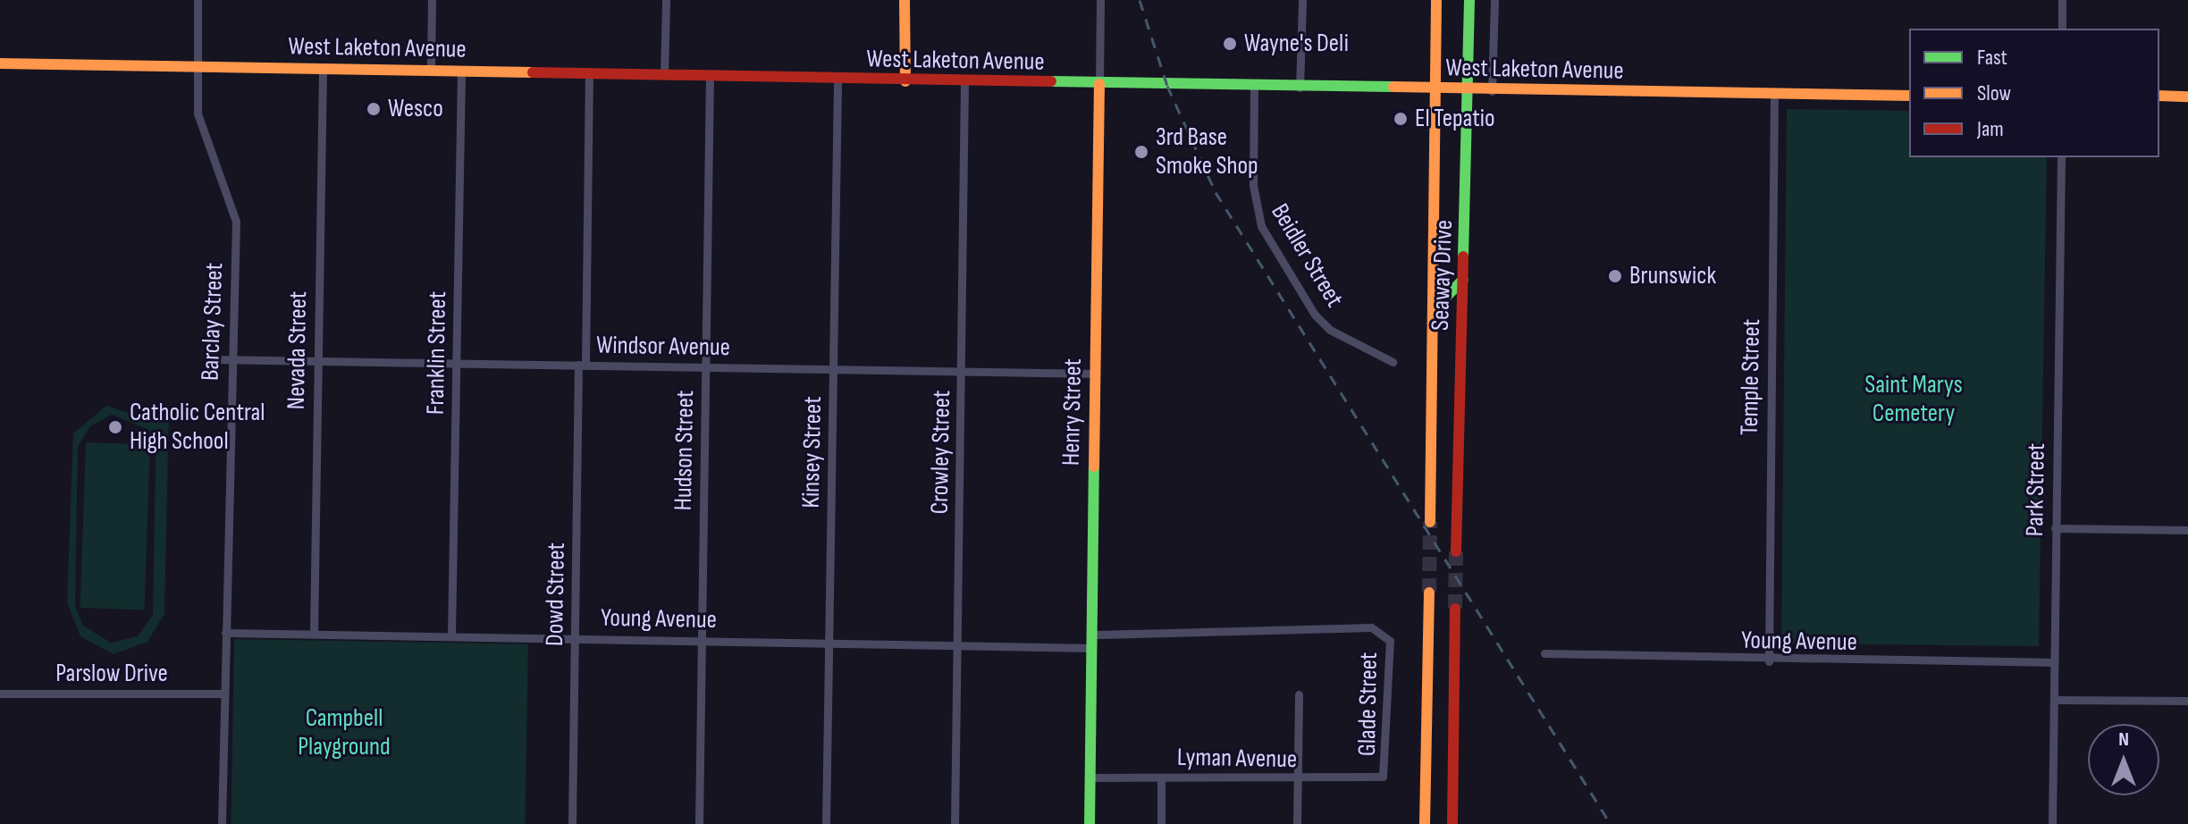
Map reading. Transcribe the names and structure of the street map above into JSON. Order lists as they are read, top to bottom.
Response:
{
  "streets": {
    "main road": ["West Laketon Avenue", "Seaway Drive", "Henry Street"],
    "street": [
      "Beidler Street",
      "Barclay Street",
      "Windsor Avenue",
      "Nevada Street",
      "Franklin Street",
      "Temple Street",
      "Hudson Street",
      "Kinsey Street",
      "Crowley Street",
      "Park Street",
      "Dowd Street",
      "Young Avenue",
      "Parslow Drive",
      "Glade Street",
      "Lyman Avenue"
    ]
  },
  "crossings": [
    ["West Laketon Avenue", "Beidler Street"],
    ["West Laketon Avenue", "Seaway Drive"],
    ["West Laketon Avenue", "Barclay Street"],
    ["West Laketon Avenue", "Nevada Street"],
    ["West Laketon Avenue", "Franklin Street"],
    ["West Laketon Avenue", "Temple Street"],
    ["West Laketon Avenue", "Henry Street"],
    ["West Laketon Avenue", "Hudson Street"],
    ["West Laketon Avenue", "Kinsey Street"],
    ["West Laketon Avenue", "Crowley Street"],
    ["West Laketon Avenue", "Dowd Street"],
    ["Barclay Street", "Windsor Avenue"],
    ["Barclay Street", "Young Avenue"],
    ["Barclay Street", "Parslow Drive"],
    ["Windsor Avenue", "Nevada Street"],
    ["Windsor Avenue", "Franklin Street"],
    ["Windsor Avenue", "Henry Street"],
    ["Windsor Avenue", "Hudson Street"],
    ["Windsor Avenue", "Kinsey Street"],
    ["Windsor Avenue", "Crowley Street"],
    ["Windsor Avenue", "Dowd Street"],
    ["Nevada Street", "Young Avenue"],
    ["Franklin Street", "Young Avenue"],
    ["Temple Street", "Young Avenue"],
    ["Henry Street", "Young Avenue"],
    ["Henry Street", "Glade Street"],
    ["Henry Street", "Lyman Avenue"],
    ["Hudson Street", "Young Avenue"],
    ["Kinsey Street", "Young Avenue"],
    ["Crowley Street", "Young Avenue"],
    ["Park Street", "Young Avenue"],
    ["Dowd Street", "Young Avenue"],
    ["Glade Street", "Lyman Avenue"]
  ],
  "parks": ["Saint Marys Cemetery", "Campbell Playground"],
  "places": [
    "Wayne's Deli",
    "Wesco",
    "El Tepatio",
    "3rd Base Smoke Shop",
    "Brunswick",
    "Catholic Central High School"
  ],
  "legend": ["Fast", "Slow", "Jam"],
  "north": "top"
}
